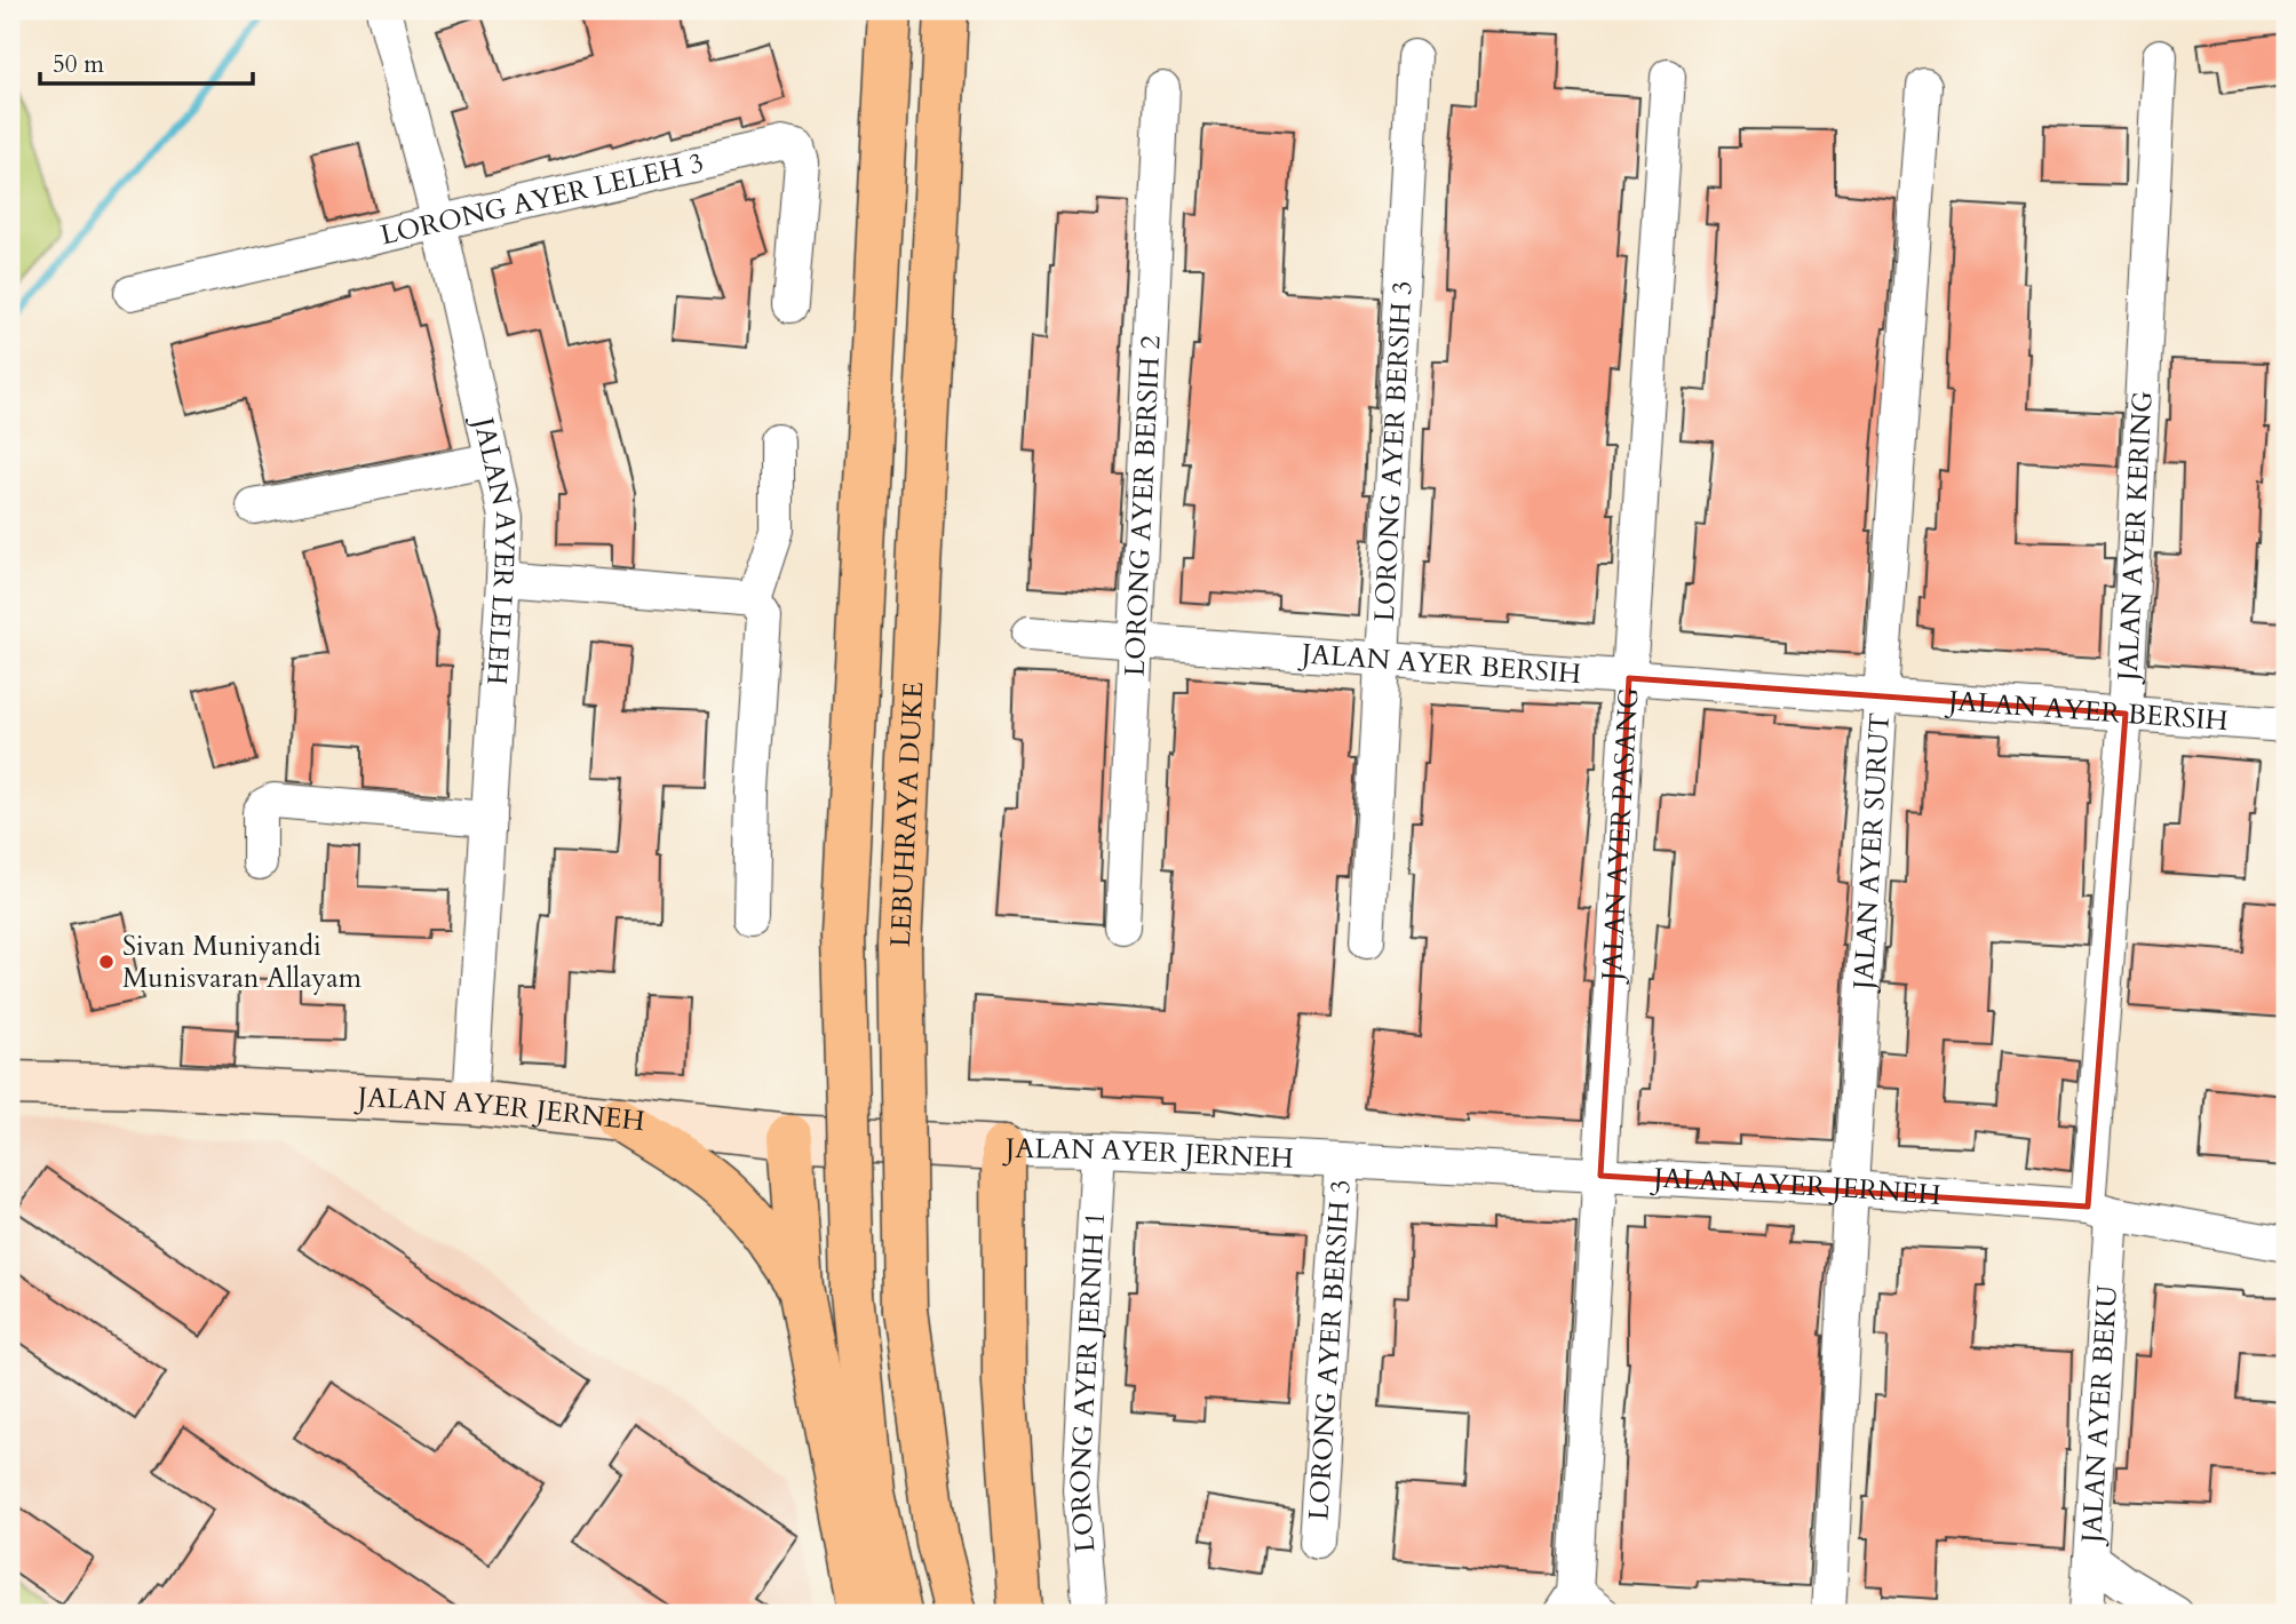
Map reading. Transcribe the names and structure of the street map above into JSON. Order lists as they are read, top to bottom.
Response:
{
  "streets": {
    "highway": ["LEBUHRAYA DUKE"],
    "main road": ["JALAN AYER JERNEH"],
    "street": [
      "LORONG AYER LELEH 3",
      "LORONG AYER BERSIH 3",
      "LORONG AYER BERSIH 2",
      "JALAN AYER KERING",
      "JALAN AYER LELEH",
      "JALAN AYER BERSIH",
      "JALAN AYER PASANG",
      "JALAN AYER SURUT",
      "LORONG AYER JERNIH 1",
      "JALAN AYER BEKU"
    ]
  },
  "crossings": [
    ["LORONG AYER LELEH 3", "JALAN AYER LELEH"],
    ["LORONG AYER BERSIH 3", "JALAN AYER BERSIH"],
    ["LORONG AYER BERSIH 3", "JALAN AYER JERNEH"],
    ["LORONG AYER BERSIH 2", "JALAN AYER BERSIH"],
    ["JALAN AYER KERING", "JALAN AYER BERSIH"],
    ["JALAN AYER KERING", "JALAN AYER JERNEH"],
    ["JALAN AYER KERING", "JALAN AYER BEKU"],
    ["JALAN AYER LELEH", "JALAN AYER JERNEH"],
    ["JALAN AYER BERSIH", "JALAN AYER PASANG"],
    ["JALAN AYER BERSIH", "JALAN AYER SURUT"],
    ["JALAN AYER PASANG", "JALAN AYER JERNEH"],
    ["JALAN AYER SURUT", "JALAN AYER JERNEH"],
    ["JALAN AYER JERNEH", "LORONG AYER JERNIH 1"],
    ["JALAN AYER JERNEH", "JALAN AYER BEKU"]
  ],
  "places": ["Sivan Muniyandi Munisvaran Allayam"],
  "scale_bar": "50 m"
}
